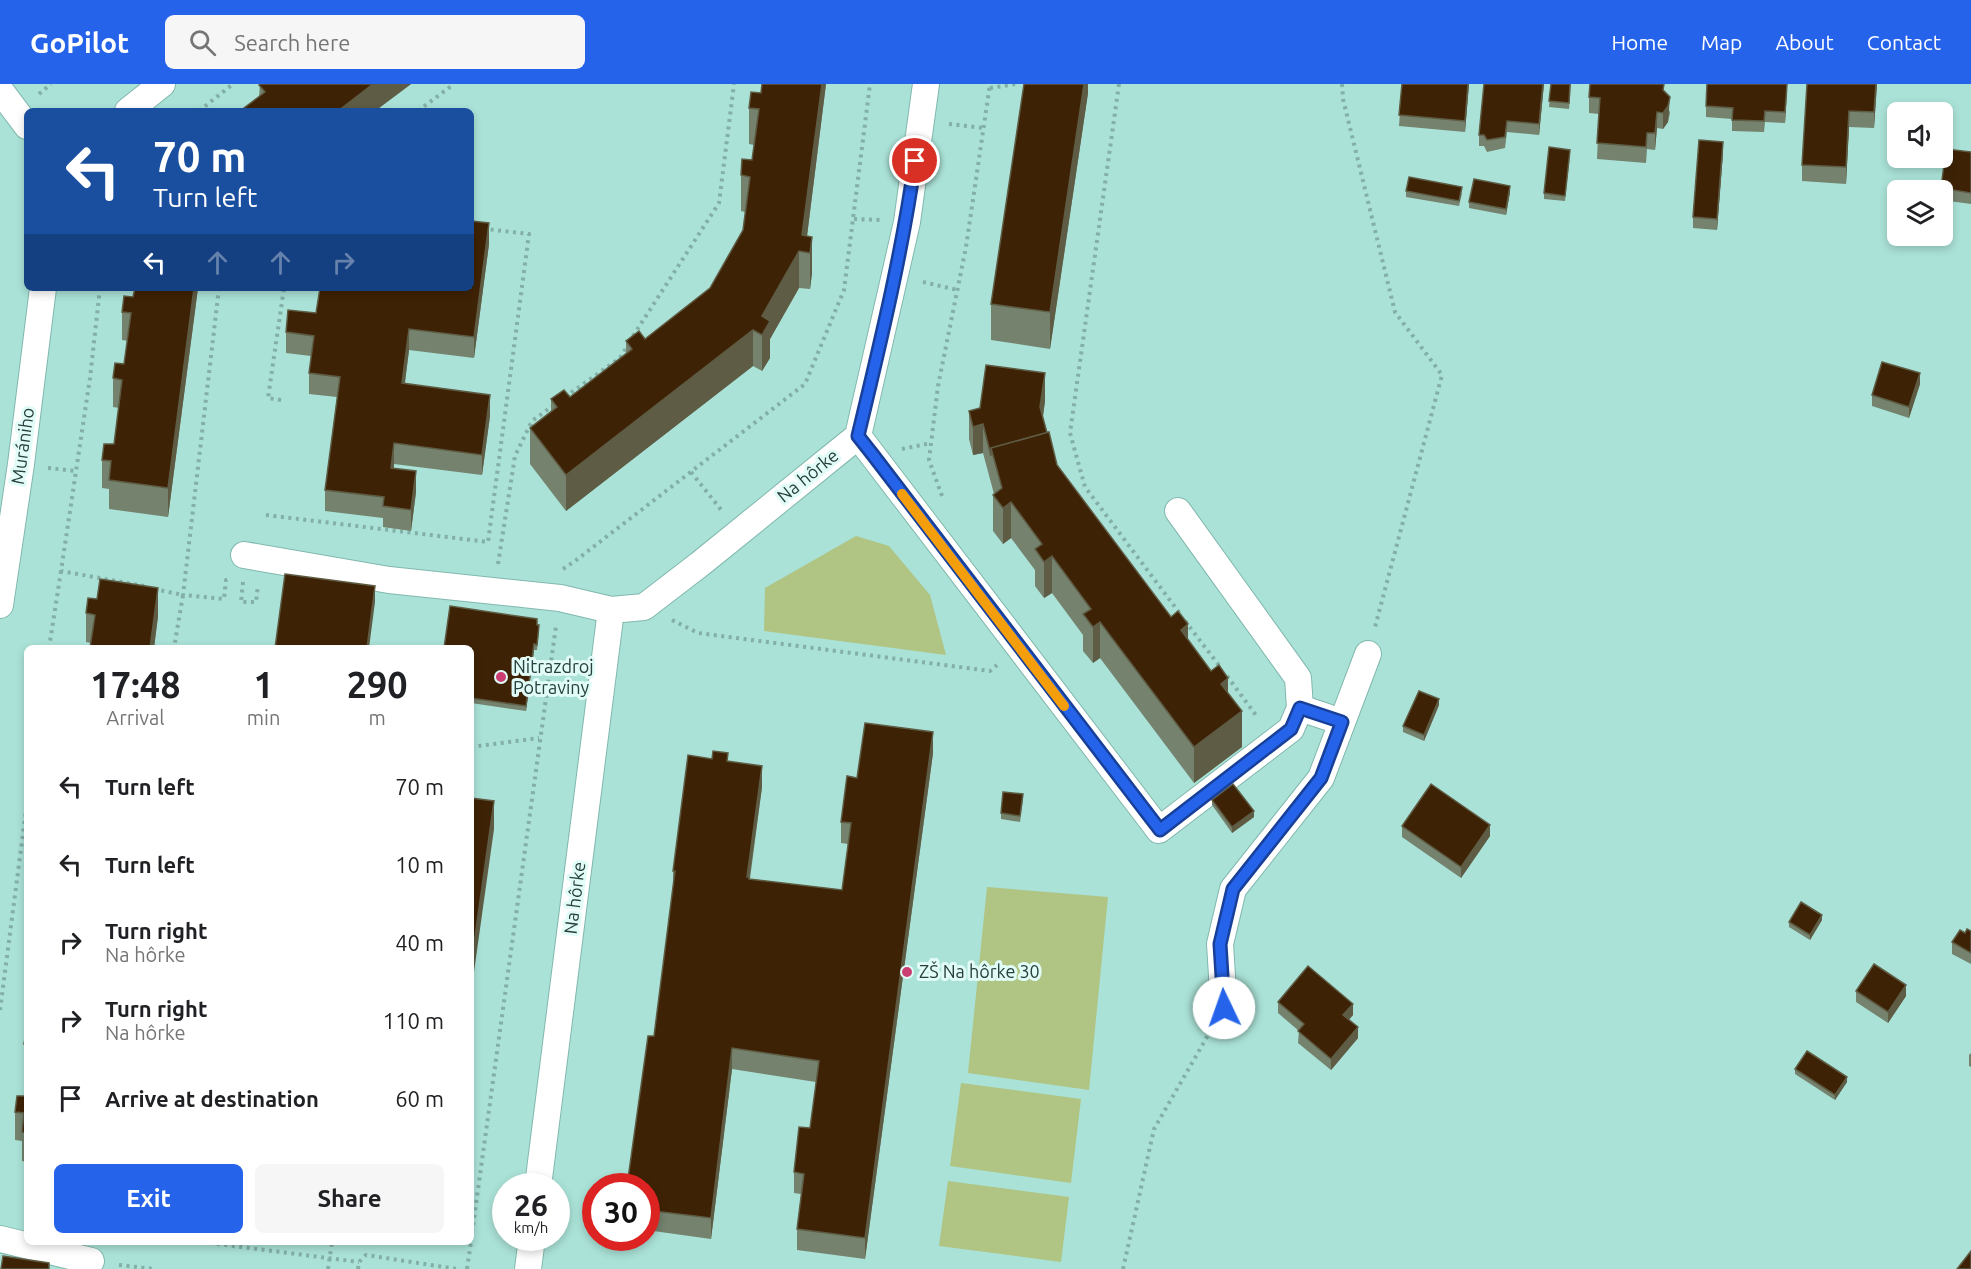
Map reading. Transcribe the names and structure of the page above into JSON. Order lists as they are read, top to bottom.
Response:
{
  "streets": {
    "street": ["Murániho", "Na hôrke"]
  },
  "places": ["Nitrazdroj Potraviny", "ZŠ Na hôrke 30"],
  "page": {
    "header": "GoPilot",
    "search": "Search here",
    "nav": [
      "Home",
      "Map",
      "About",
      "Contact"
    ],
    "turn": ["70 m", "Turn left"],
    "eta": [
      "17:48",
      "Arrival",
      "1",
      "min",
      "290",
      "m"
    ],
    "list": [
      {
        "name": "Turn left",
        "value": "70 m"
      },
      {
        "name": "Turn left",
        "value": "10 m"
      },
      {
        "name": "Turn right",
        "note": "Na hôrke",
        "value": "40 m"
      },
      {
        "name": "Turn right",
        "note": "Na hôrke",
        "value": "110 m"
      },
      {
        "name": "Arrive at destination",
        "value": "60 m"
      }
    ],
    "buttons": ["Exit", "Share"],
    "speed": "26 km/h",
    "limit": "30"
  }
}
